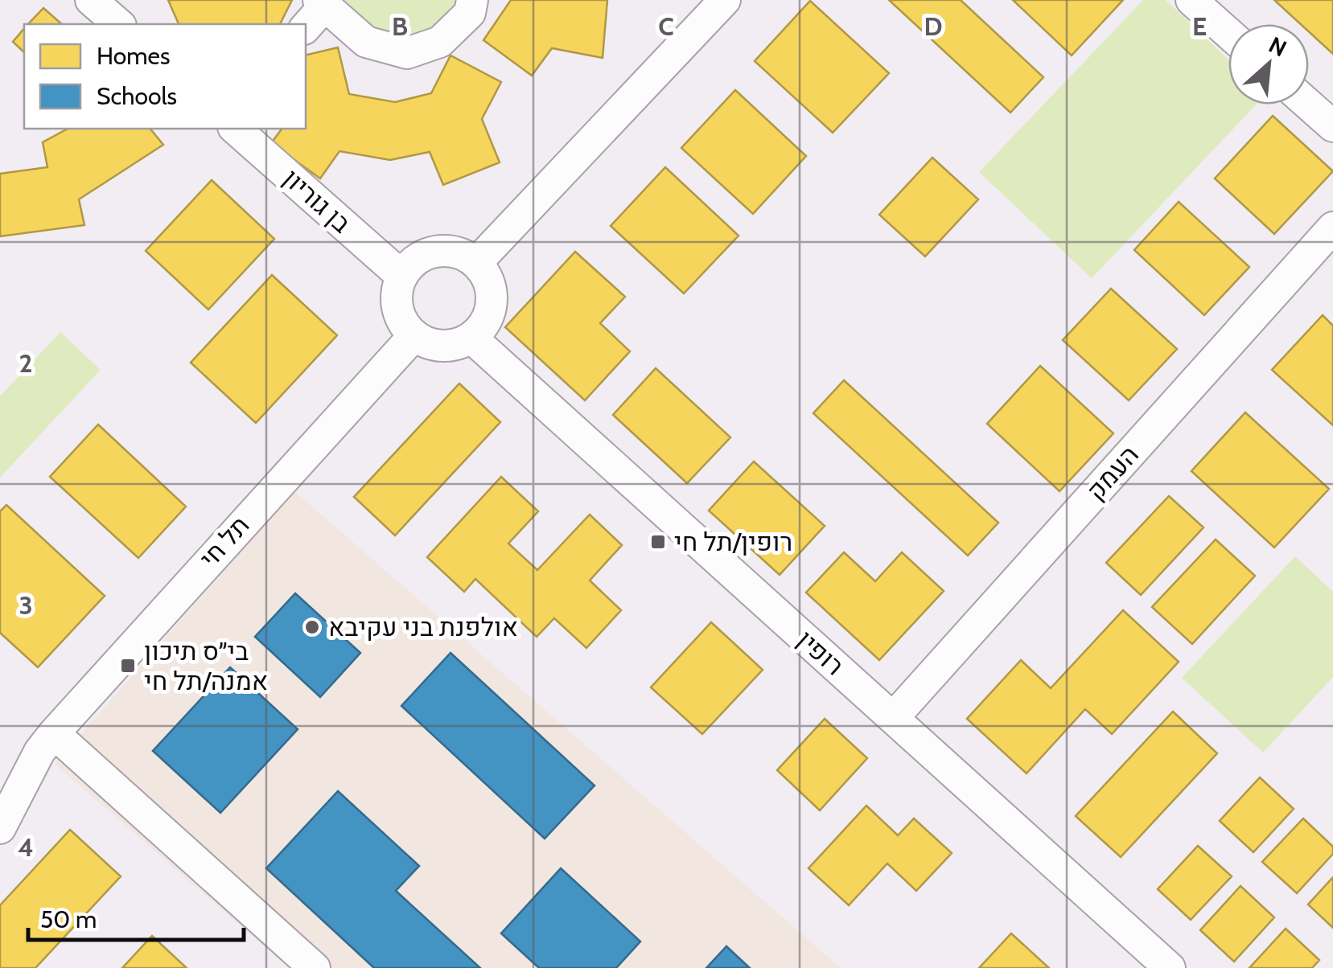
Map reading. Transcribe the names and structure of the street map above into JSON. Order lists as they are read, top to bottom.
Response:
{
  "streets": {
    "street": [
      "בן גוריון",
      "העמק",
      "תל חי",
      "רופין"
    ]
  },
  "crossings": [
    ["בן גוריון", "תל חי"],
    ["בן גוריון", "רופין"],
    ["העמק", "רופין"],
    ["תל חי", "רופין"]
  ],
  "places": {
    "transit": ["רופין/תל חי", "בי״ס תיכון אמנה/תל חי"],
    "other": ["אולפנת בני עקיבא"]
  },
  "legend": ["Homes", "Schools"],
  "scale_bar": "50 m",
  "north": "top right",
  "grid": {
    "columns": [
      "B",
      "C",
      "D",
      "E"
    ],
    "rows": ["2", "3", "4"]
  }
}
